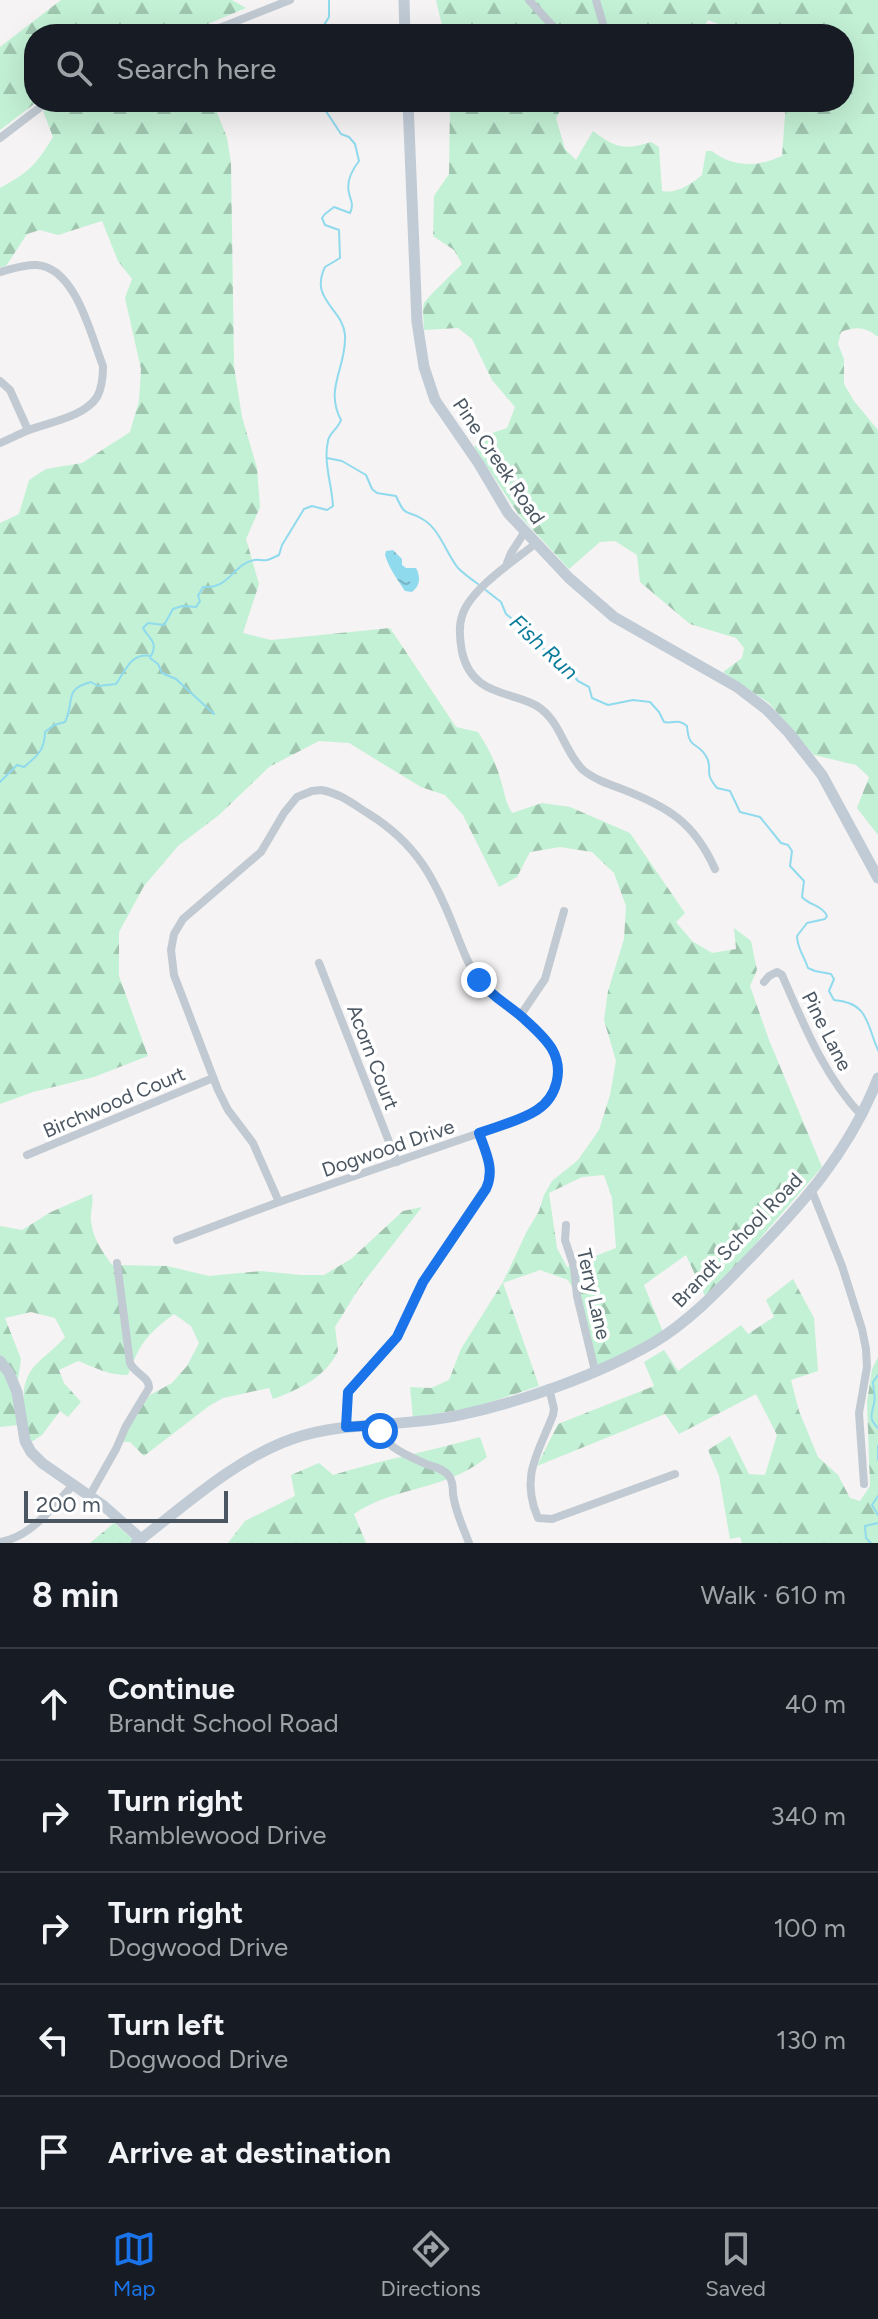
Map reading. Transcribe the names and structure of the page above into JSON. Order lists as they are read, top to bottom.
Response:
{
  "streets": {
    "street": [
      "Pine Creek Road",
      "Pine Lane",
      "Acorn Court",
      "Birchwood Court",
      "Dogwood Drive",
      "Brandt School Road",
      "Terry Lane"
    ]
  },
  "crossings": [
    ["Pine Lane", "Brandt School Road"],
    ["Acorn Court", "Dogwood Drive"],
    ["Birchwood Court", "Dogwood Drive"],
    ["Brandt School Road", "Terry Lane"]
  ],
  "water": ["Fish Run"],
  "scale_bar": "200 m",
  "page": {
    "search": "Search here",
    "scale": "200 m",
    "heading": ["8 min", "Walk · 610 m"],
    "list": [
      ["Continue", "Brandt School Road", "40 m"],
      ["Turn right", "Ramblewood Drive", "340 m"],
      ["Turn right", "Dogwood Drive", "100 m"],
      ["Turn left", "Dogwood Drive", "130 m"],
      "Arrive at destination"
    ],
    "nav": ["Map", "Directions", "Saved"]
  }
}
